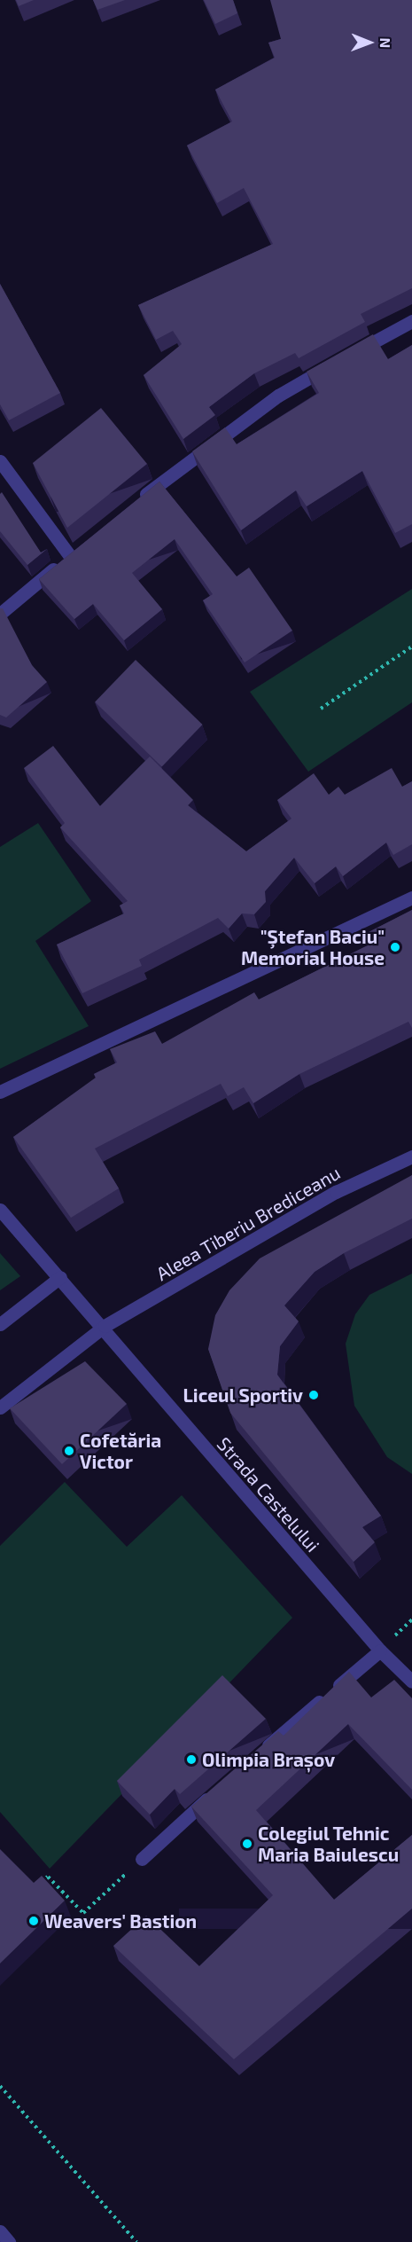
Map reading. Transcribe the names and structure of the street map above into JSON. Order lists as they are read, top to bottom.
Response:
{
  "streets": {
    "street": ["Aleea Tiberiu Brediceanu", "Strada Castelului"]
  },
  "crossings": [
    ["Aleea Tiberiu Brediceanu", "Strada Castelului"]
  ],
  "places": [
    "\"Ştefan Baciu\" Memorial House",
    "Liceul Sportiv",
    "Cofetăria Victor",
    "Olimpia Brașov",
    "Colegiul Tehnic Maria Baiulescu",
    "Weavers' Bastion"
  ],
  "north": "right"
}
